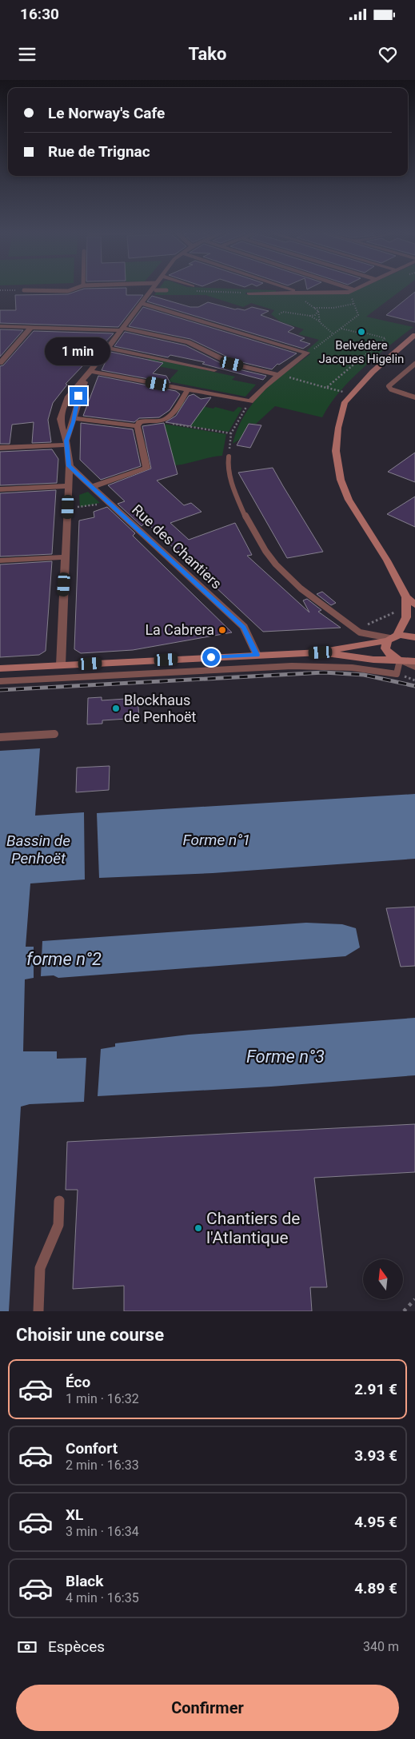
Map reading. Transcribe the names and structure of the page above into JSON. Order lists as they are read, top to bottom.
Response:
{
  "streets": {
    "street": ["Rue des Chantiers"]
  },
  "water": [
    "Forme n°1",
    "Bassin de Penhoët",
    "forme n°2",
    "Forme n°3"
  ],
  "places": [
    "Belvédère Jacques Higelin",
    "La Cabrera",
    "Blockhaus de Penhoët",
    "Chantiers de l'Atlantique"
  ],
  "north": "top",
  "page": {
    "status": "16:30",
    "header": "Tako",
    "banner": ["Le Norway's Cafe", "Rue de Trignac"],
    "bubble": "1 min",
    "heading": "Choisir une course",
    "list": [
      {
        "name": "Éco",
        "note": "1 min · 16:32",
        "value": "2.91 €"
      },
      {
        "name": "Confort",
        "note": "2 min · 16:33",
        "value": "3.93 €"
      },
      {
        "name": "XL",
        "note": "3 min · 16:34",
        "value": "4.95 €"
      },
      {
        "name": "Black",
        "note": "4 min · 16:35",
        "value": "4.89 €"
      }
    ],
    "pay": ["Espèces", "340 m"],
    "buttons": "Confirmer"
  }
}
